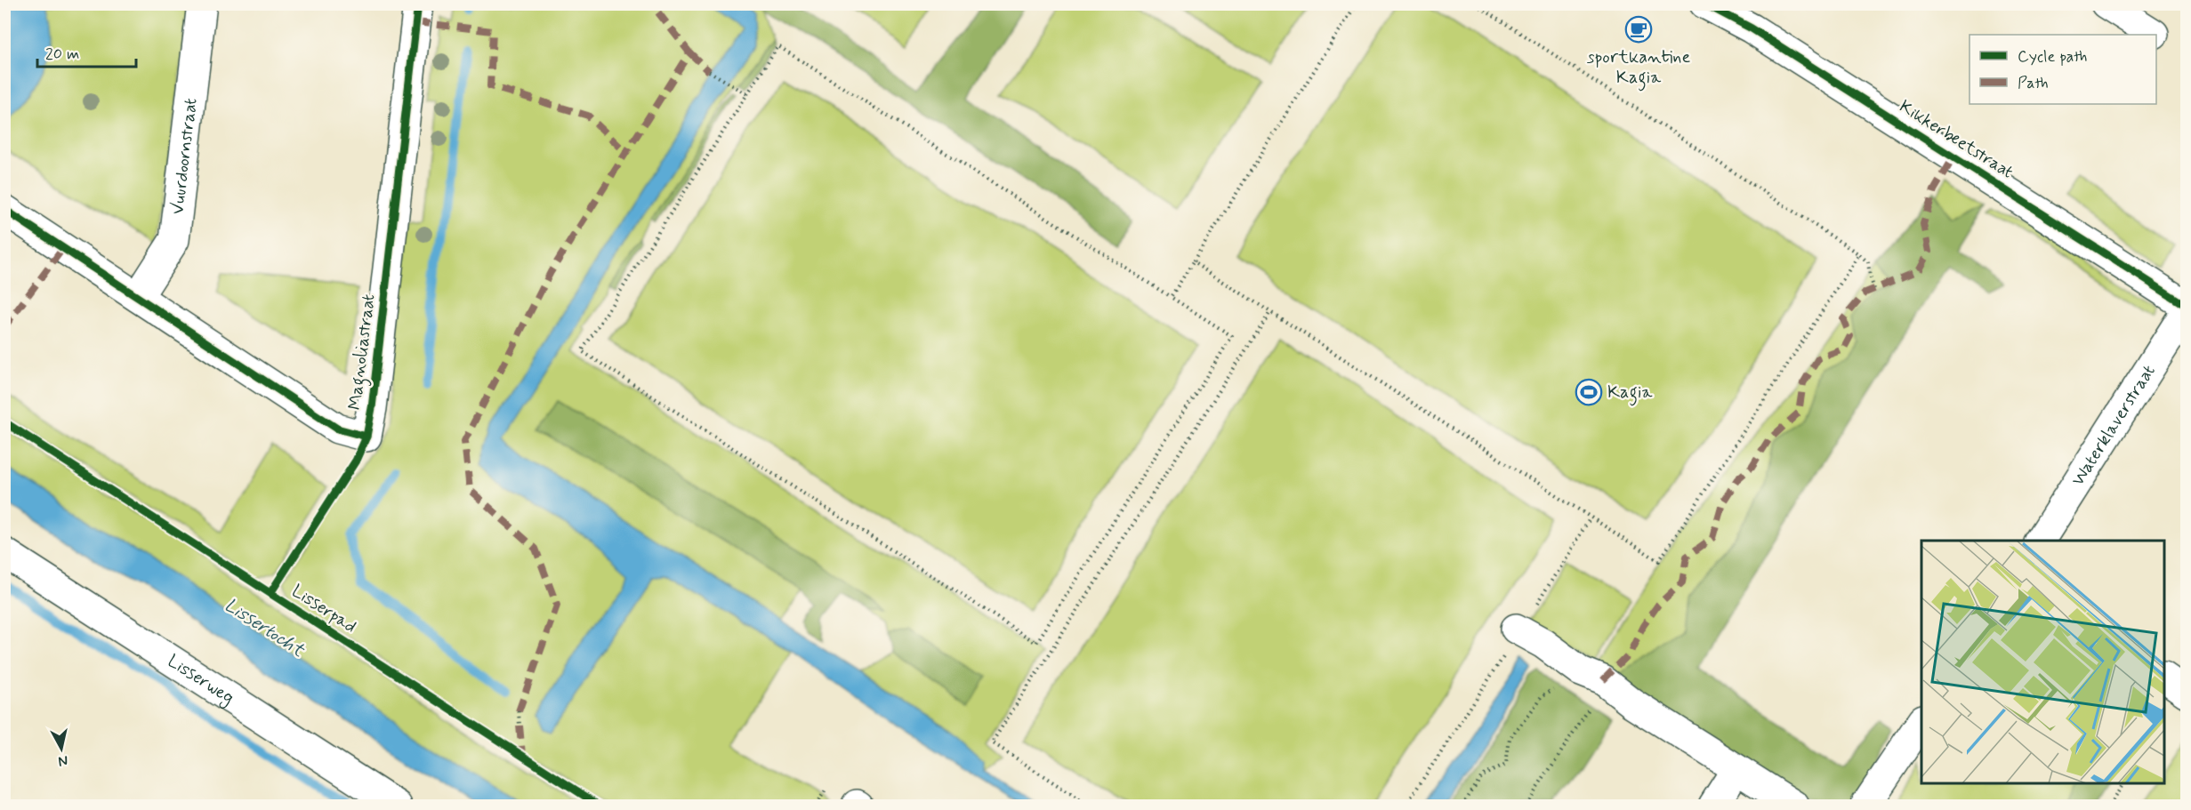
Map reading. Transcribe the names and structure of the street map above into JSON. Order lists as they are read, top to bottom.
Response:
{
  "streets": {
    "street": [
      "Kikkerbeetstraat",
      "Vuurdoornstraat",
      "Magnoliastraat",
      "Waterklaverstraat",
      "Lisserweg"
    ],
    "cycle path": ["Lisserpad"]
  },
  "crossings": [
    ["Vuurdoornstraat", "Magnoliastraat"]
  ],
  "water": ["Lissertocht"],
  "places": {
    "cafe": ["sportkantine Kagia"],
    "sports": ["Kagia"]
  },
  "legend": ["Cycle path", "Path"],
  "scale_bar": "20 m",
  "north": "bottom"
}
